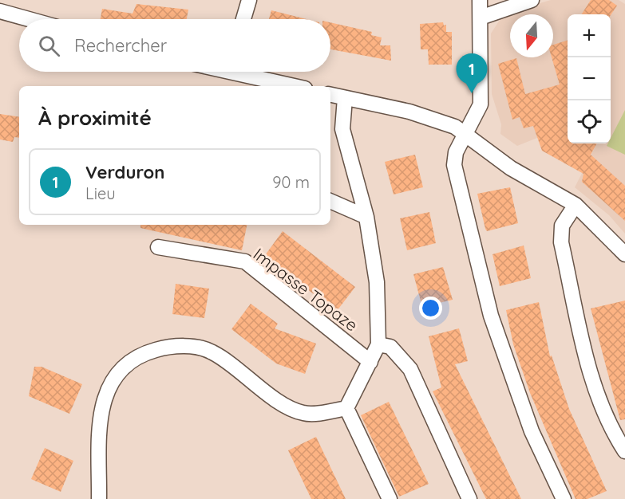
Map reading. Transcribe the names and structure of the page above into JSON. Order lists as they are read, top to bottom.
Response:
{
  "streets": {
    "street": ["Impasse Topaze"]
  },
  "north": "bottom",
  "page": {
    "map_buttons": ["+", "−"],
    "search": "Rechercher",
    "pins": "1",
    "heading": "À proximité",
    "list": [
      {
        "mark": "1",
        "name": "Verduron",
        "note": "Lieu",
        "value": "90 m"
      }
    ]
  }
}
